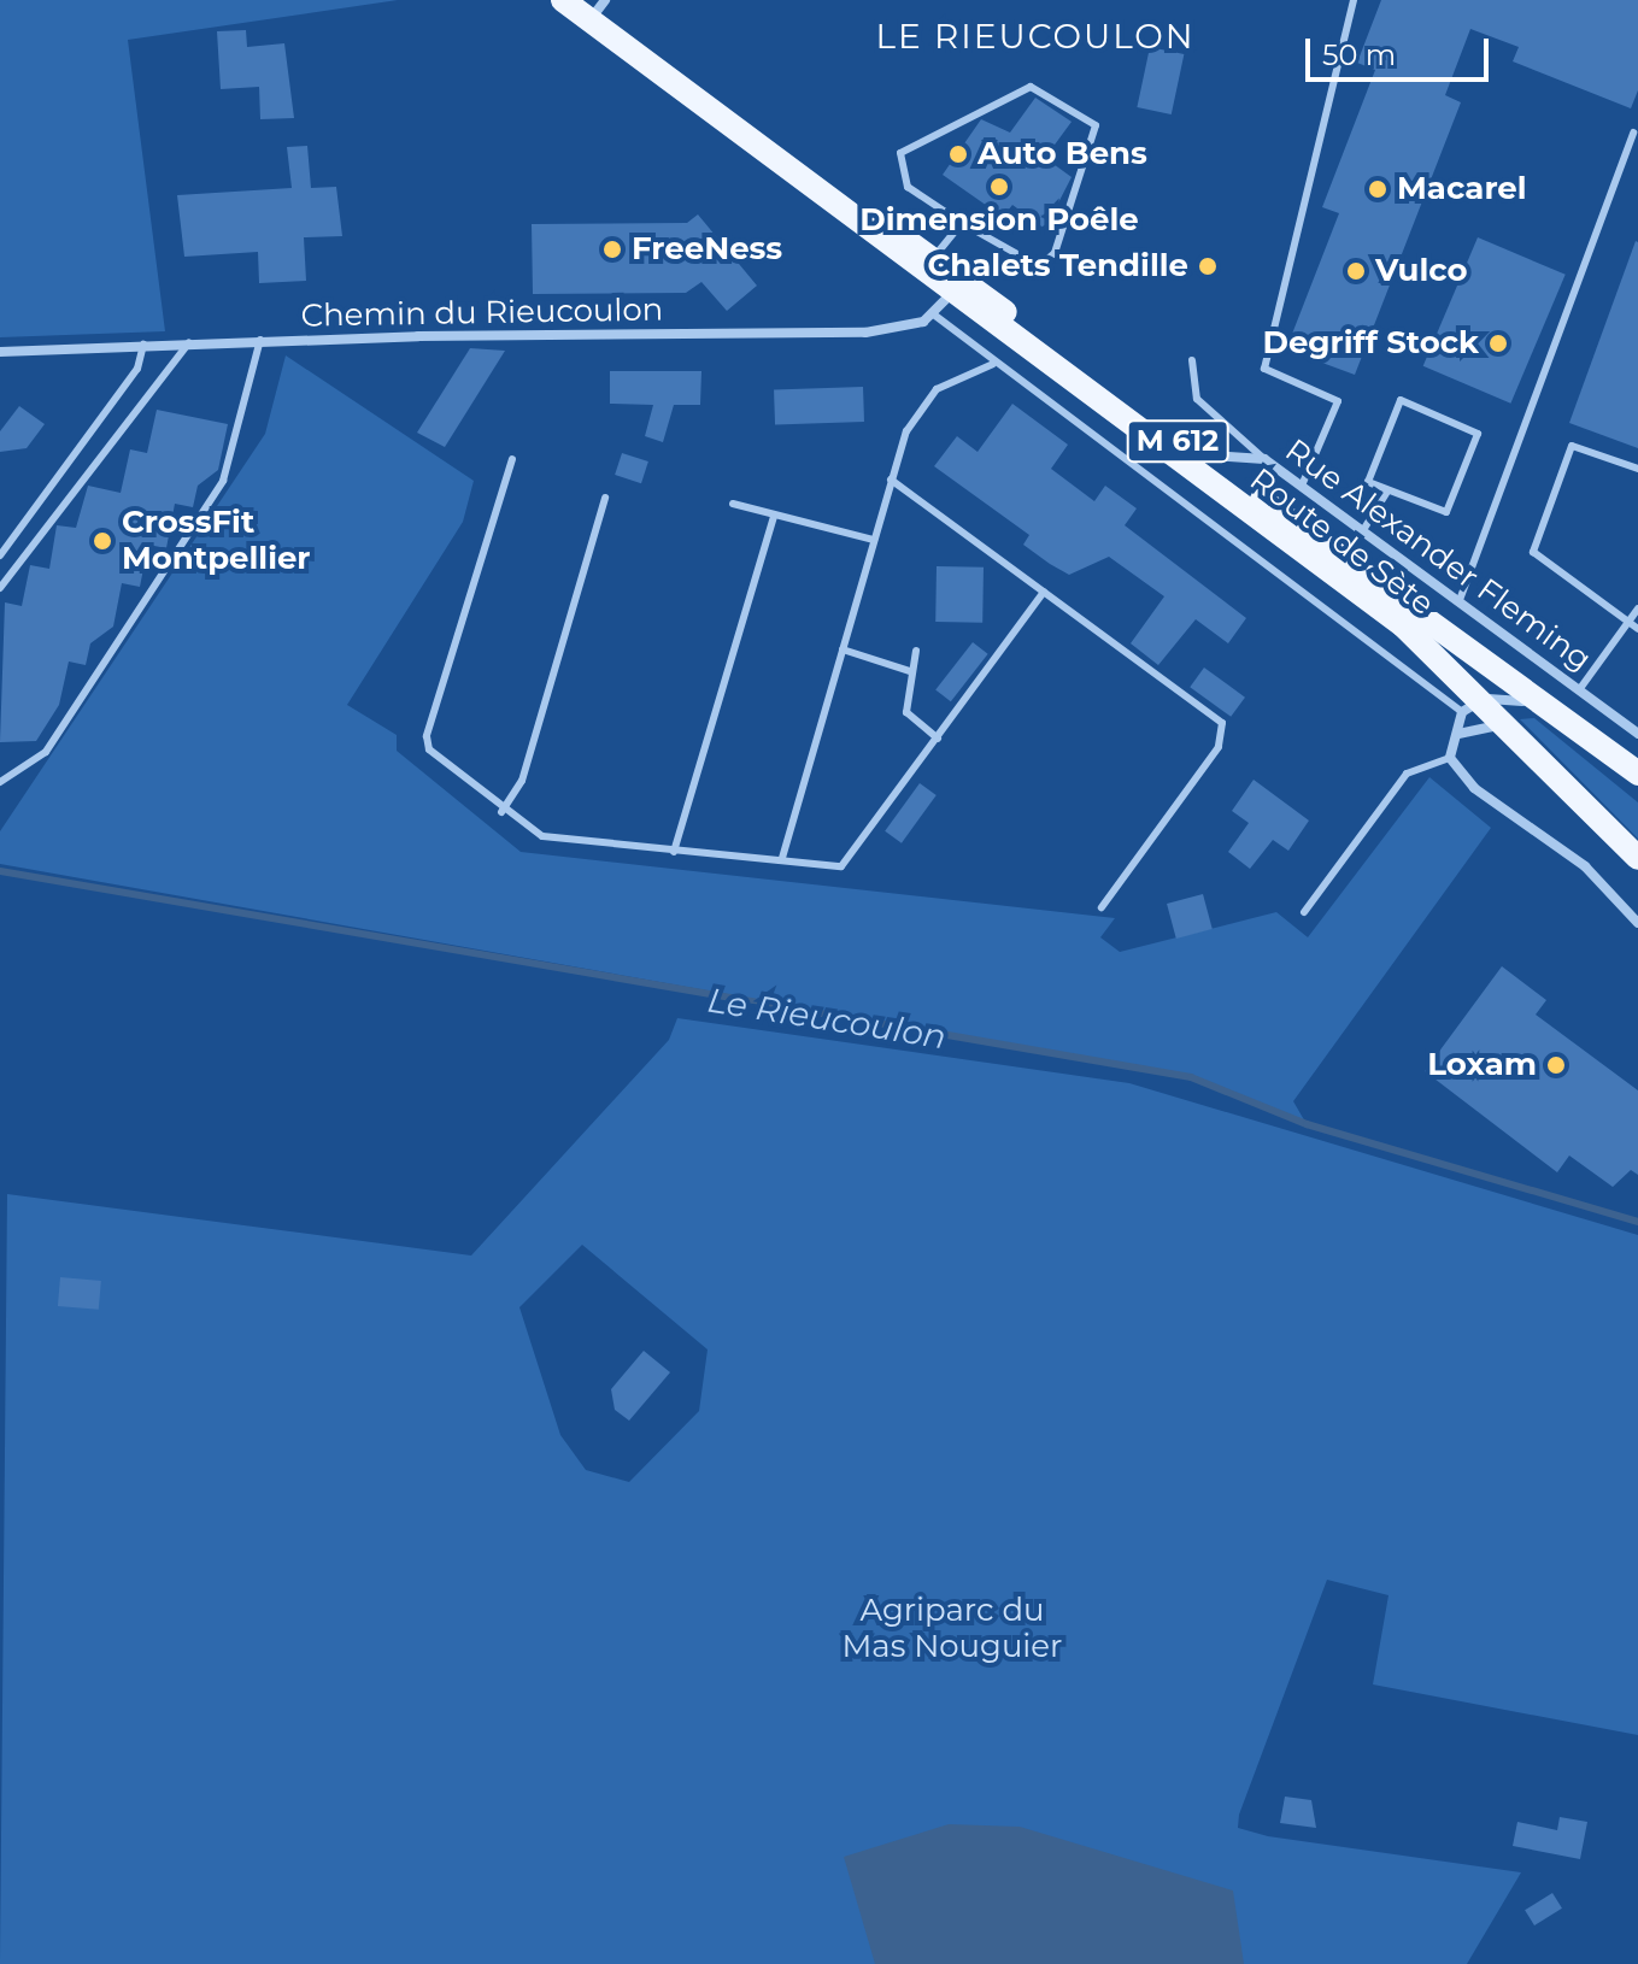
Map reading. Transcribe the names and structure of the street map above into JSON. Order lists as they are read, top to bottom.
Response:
{
  "streets": {
    "main road": ["M 612", "Route de Sète"],
    "street": ["Chemin du Rieucoulon", "Rue Alexander Fleming"]
  },
  "crossings": [
    ["Route de Sète", "Rue Alexander Fleming"]
  ],
  "districts": ["LE RIEUCOULON"],
  "water": ["Le Rieucoulon"],
  "parks": ["Agriparc du Mas Nouguier"],
  "places": [
    "Auto Bens",
    "Dimension Poêle",
    "Macarel",
    "FreeNess",
    "Chalets Tendille",
    "Vulco",
    "Degriff Stock",
    "CrossFit Montpellier",
    "Loxam"
  ],
  "scale_bar": "50 m"
}
